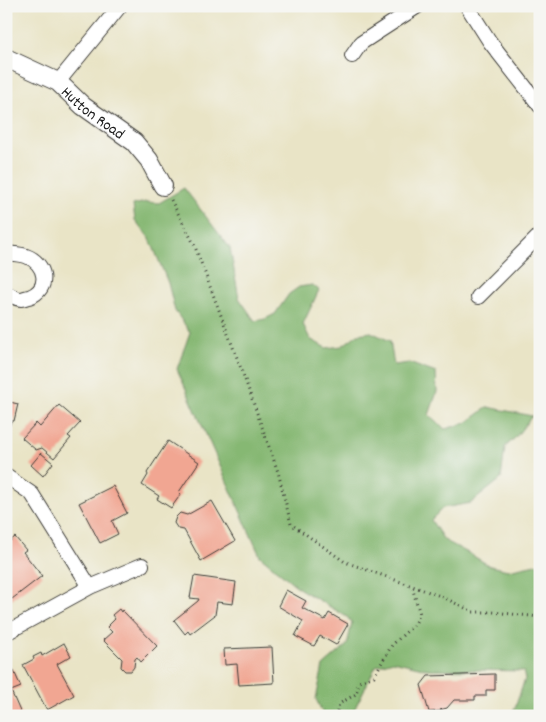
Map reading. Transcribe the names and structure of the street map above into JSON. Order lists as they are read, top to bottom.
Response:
{
  "streets": {
    "street": ["Hutton Road"]
  }
}
